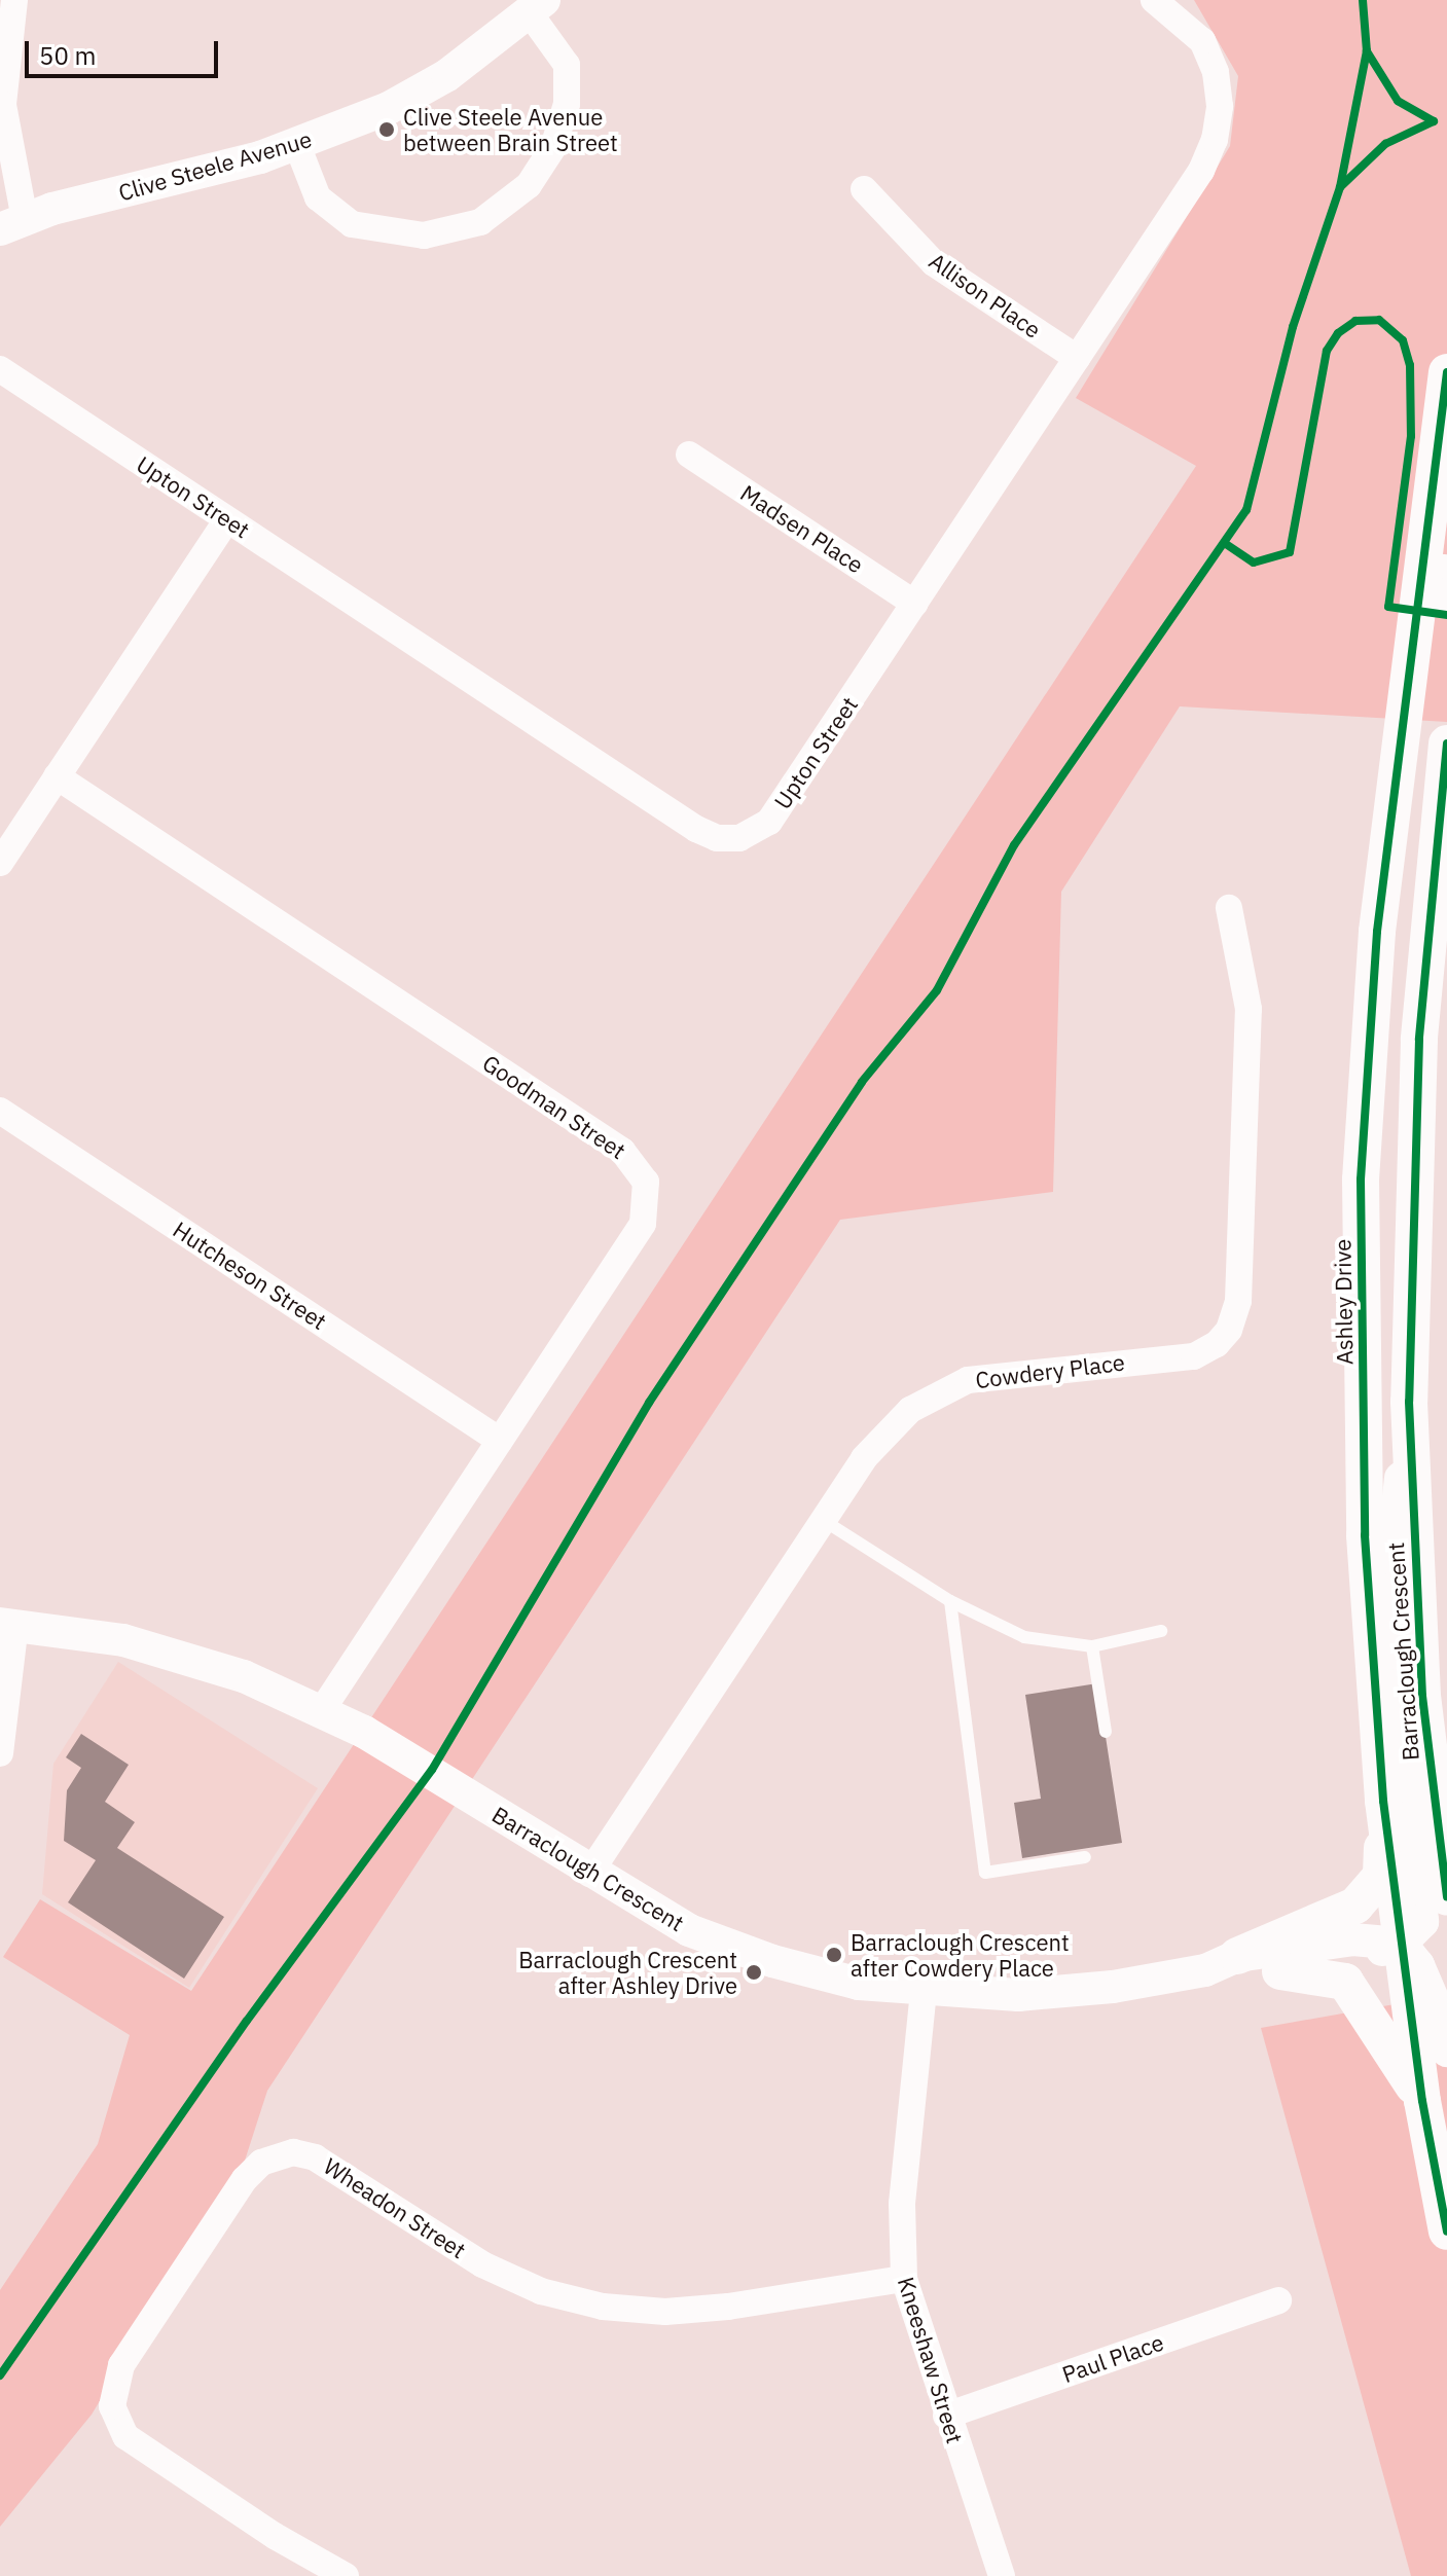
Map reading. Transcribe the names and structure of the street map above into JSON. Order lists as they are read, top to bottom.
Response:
{
  "streets": {
    "main road": ["Ashley Drive"],
    "street": [
      "Clive Steele Avenue",
      "Allison Place",
      "Upton Street",
      "Madsen Place",
      "Goodman Street",
      "Hutcheson Street",
      "Cowdery Place",
      "Barraclough Crescent",
      "Wheadon Street",
      "Paul Place",
      "Kneeshaw Street"
    ]
  },
  "crossings": [
    ["Allison Place", "Upton Street"],
    ["Upton Street", "Madsen Place"],
    ["Goodman Street", "Hutcheson Street"],
    ["Goodman Street", "Barraclough Crescent"],
    ["Ashley Drive", "Barraclough Crescent"],
    ["Cowdery Place", "Barraclough Crescent"],
    ["Barraclough Crescent", "Kneeshaw Street"],
    ["Wheadon Street", "Kneeshaw Street"],
    ["Paul Place", "Kneeshaw Street"]
  ],
  "places": ["Clive Steele Avenue between Brain Street", "Barraclough Crescent after Cowdery Place", "Barraclough Crescent after Ashley Drive"],
  "scale_bar": "50 m"
}
